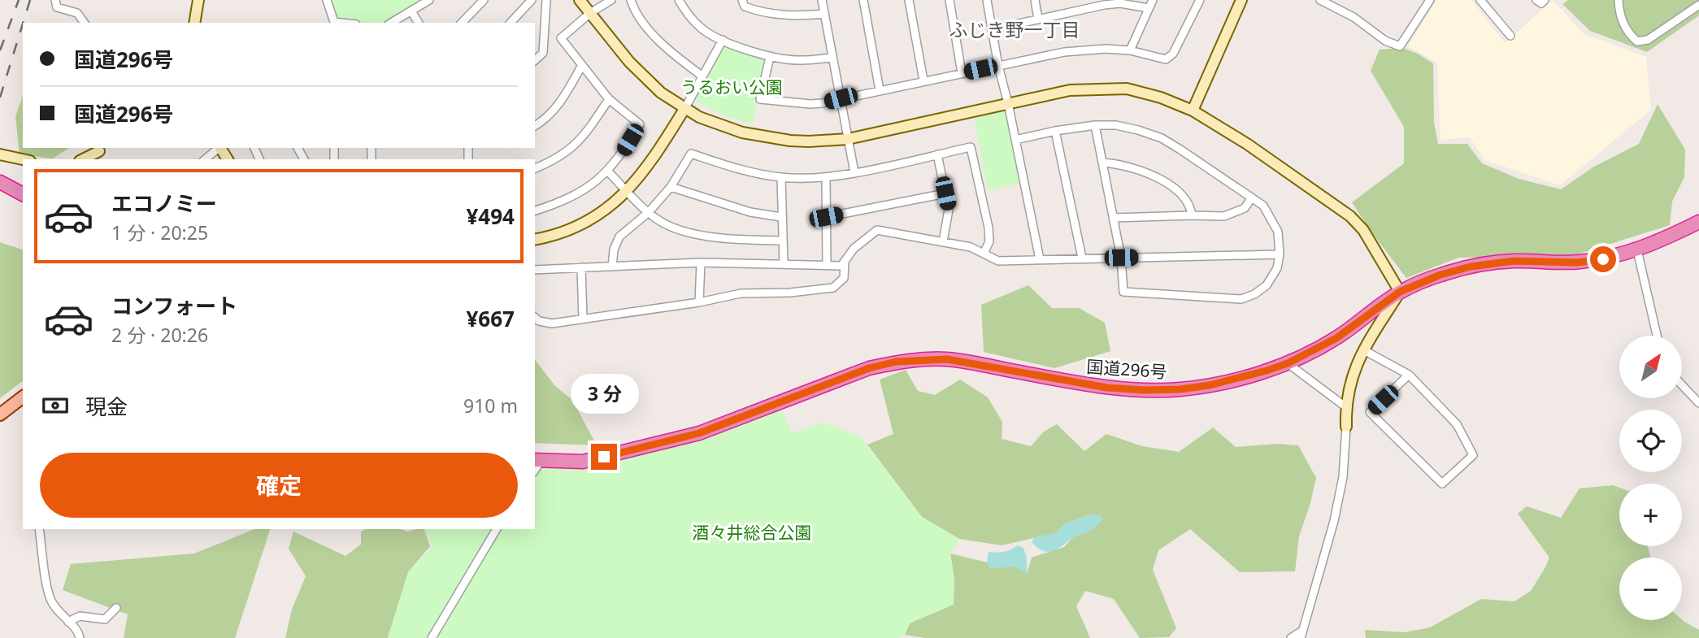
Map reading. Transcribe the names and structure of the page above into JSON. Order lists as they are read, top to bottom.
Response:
{
  "streets": {
    "highway": ["国道296号"]
  },
  "districts": ["ふじき野一丁目"],
  "parks": ["うるおい公園", "酒々井総合公園"],
  "north": "top right",
  "page": {
    "banner": ["国道296号", "国道296号"],
    "list": [
      {
        "name": "エコノミー",
        "note": "1 分 · 20:25",
        "value": "¥494"
      },
      {
        "name": "コンフォート",
        "note": "2 分 · 20:26",
        "value": "¥667"
      }
    ],
    "map_buttons": ["+", "−"],
    "bubble": "3 分",
    "pay": ["現金", "910 m"],
    "buttons": "確定"
  }
}
